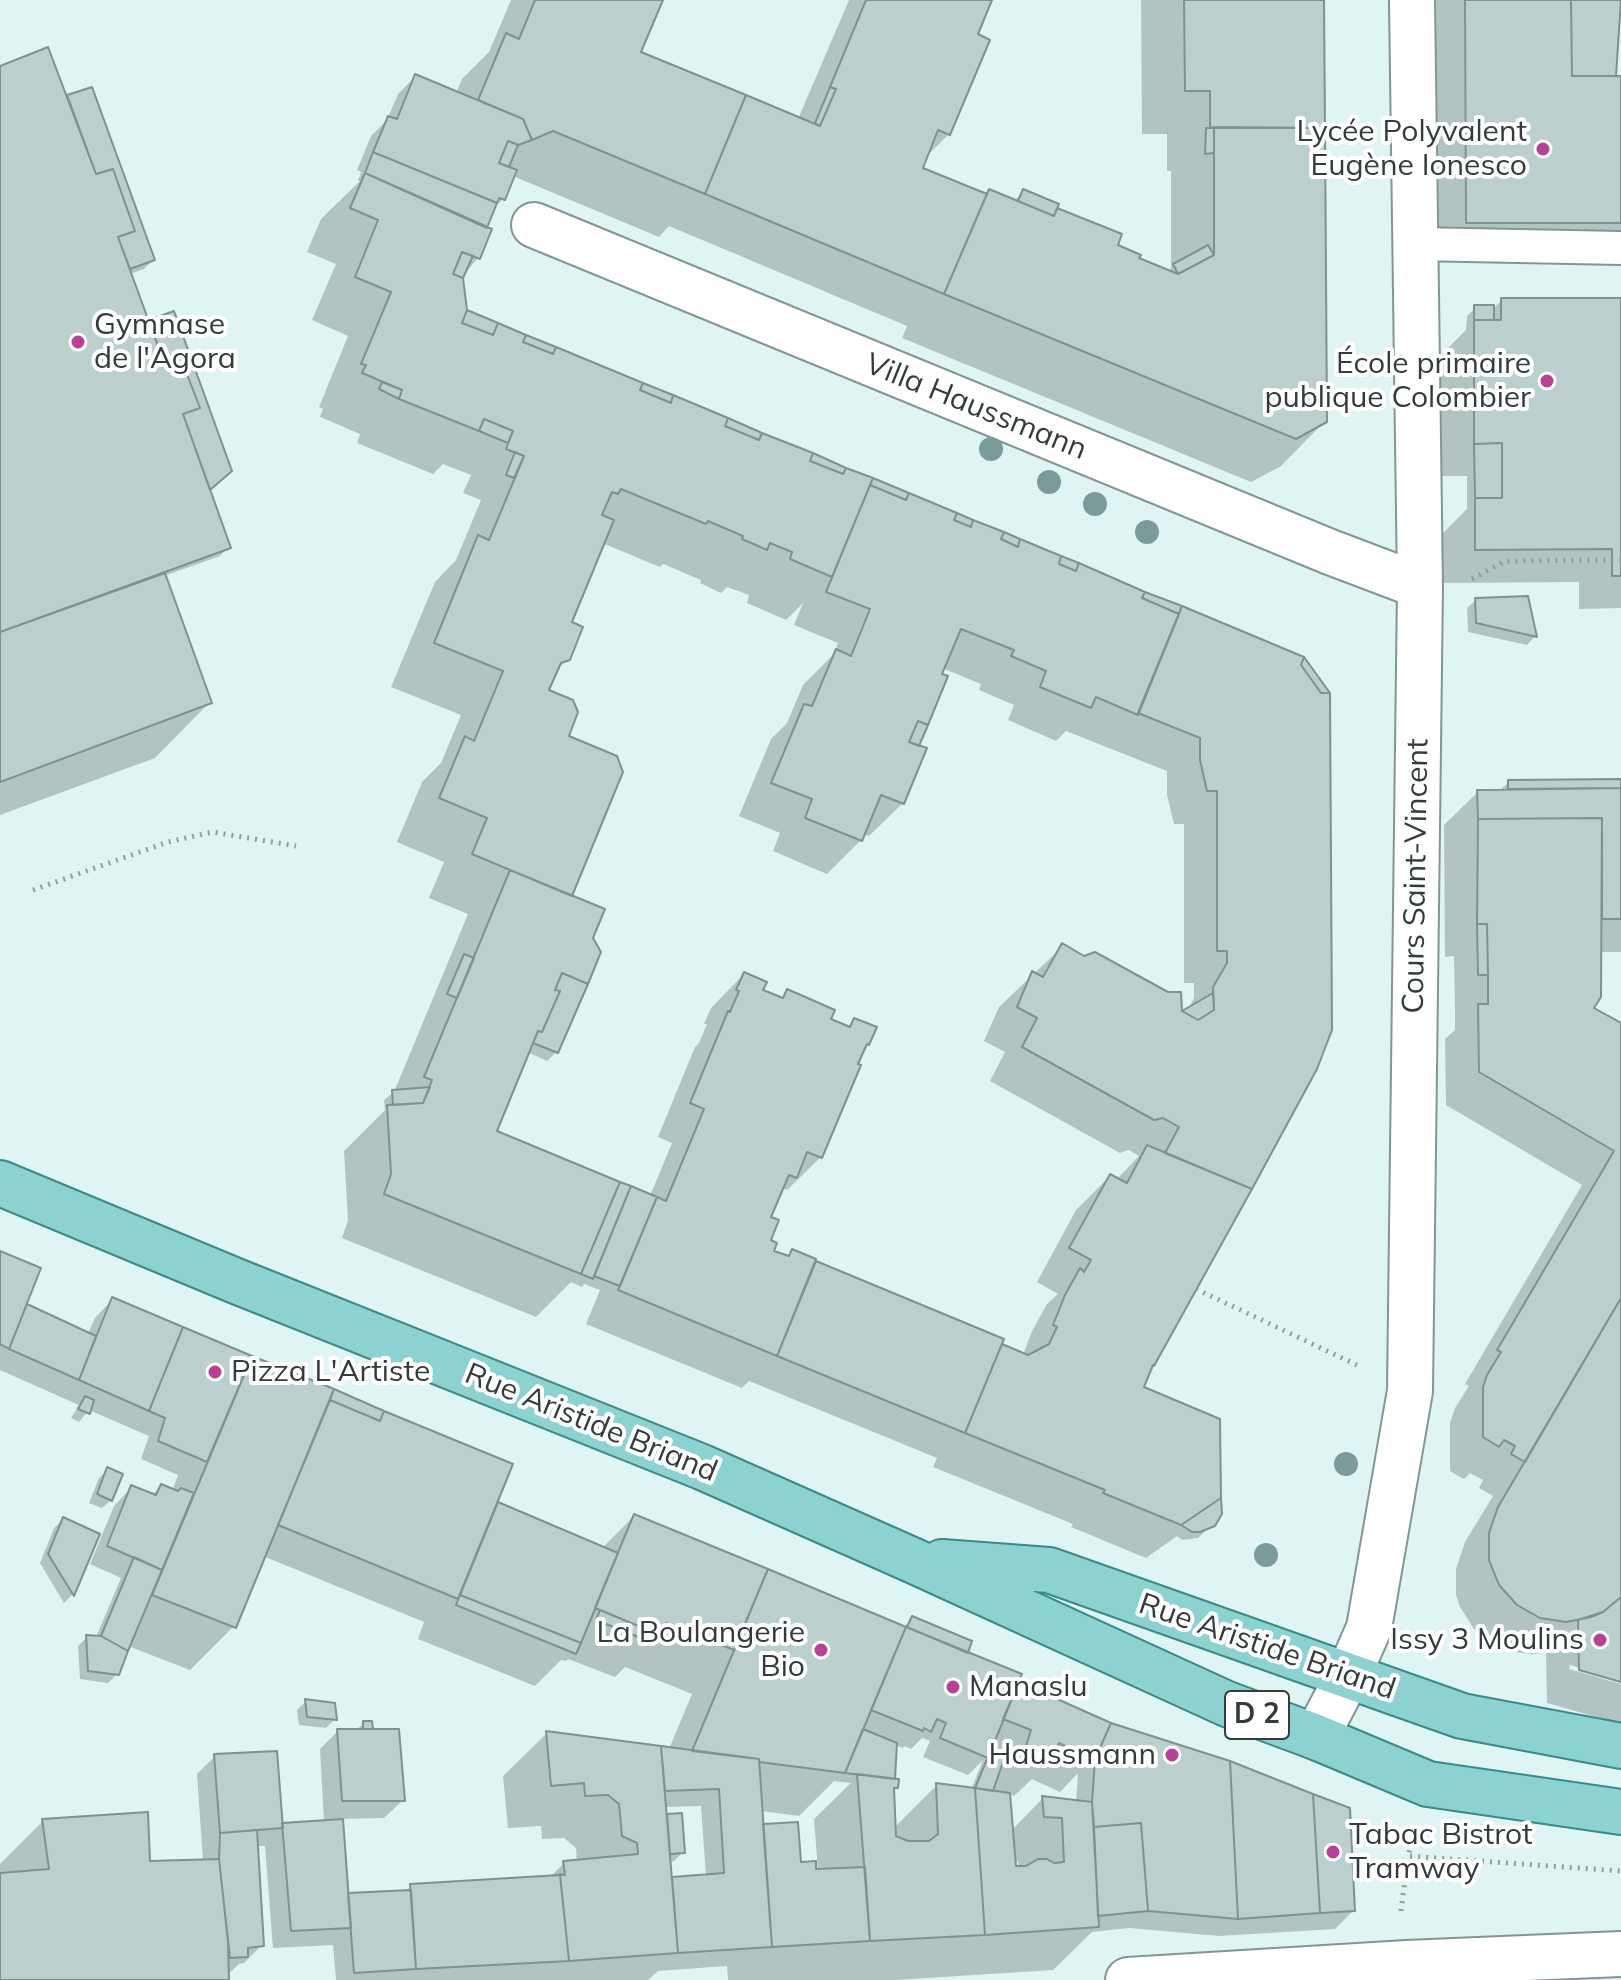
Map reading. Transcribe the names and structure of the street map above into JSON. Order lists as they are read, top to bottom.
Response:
{
  "streets": {
    "main road": ["Rue Aristide Briand", "D 2"],
    "street": ["Villa Haussmann", "Cours Saint-Vincent"]
  },
  "crossings": [
    ["Villa Haussmann", "Cours Saint-Vincent"],
    ["Cours Saint-Vincent", "Rue Aristide Briand"]
  ],
  "places": [
    "Lycée Polyvalent Eugène Ionesco",
    "Gymnase de l'Agora",
    "École primaire publique Colombier",
    "Pizza L'Artiste",
    "Issy 3 Moulins",
    "La Boulangerie Bio",
    "Manaslu",
    "Haussmann",
    "Tabac Bistrot Tramway"
  ]
}
